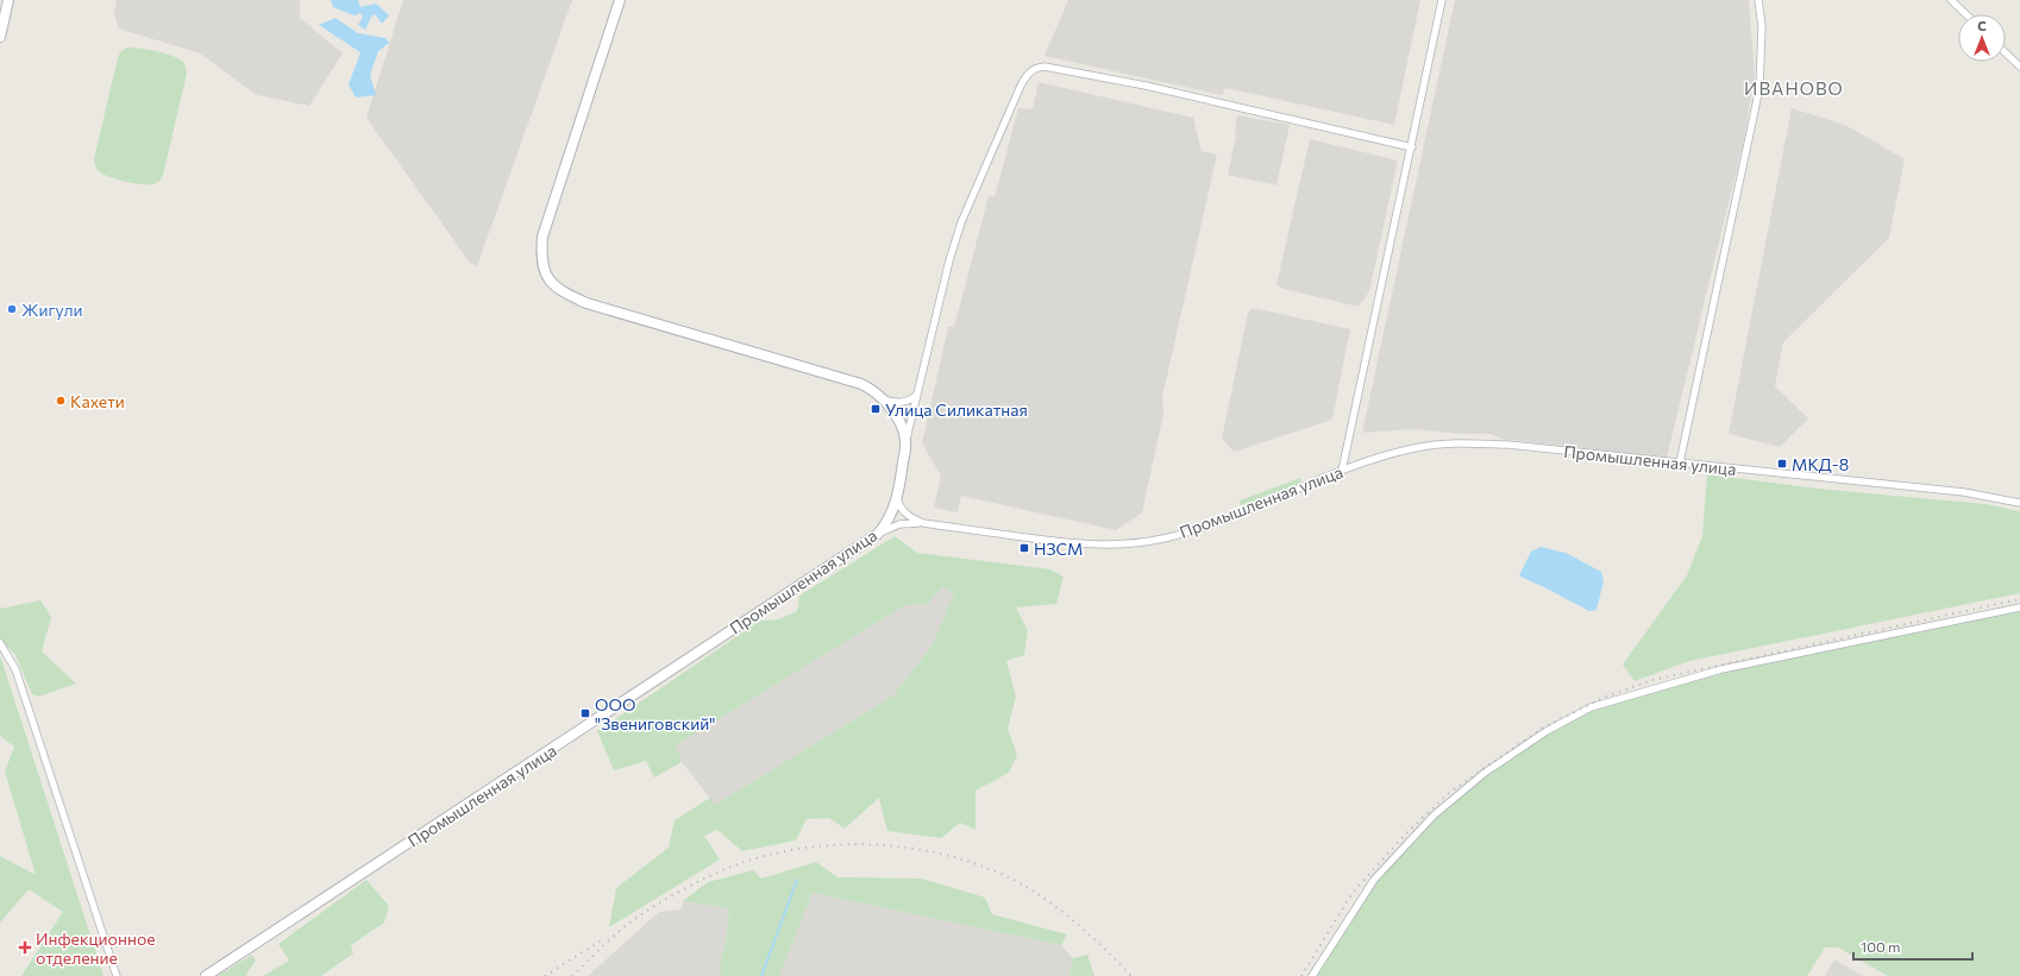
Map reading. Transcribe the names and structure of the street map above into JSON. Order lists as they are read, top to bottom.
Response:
{
  "streets": {
    "street": ["Промышленная улица"]
  },
  "districts": ["ИВАНОВО"],
  "places": {
    "other": ["Жигули", "Кахети"],
    "transit": [
      "Улица Силикатная",
      "МКД-8",
      "НЗСМ",
      "ООО \"Звениговский\""
    ],
    "health": ["Инфекционное отделение"]
  },
  "scale_bar": "100 m",
  "north": "top"
}
